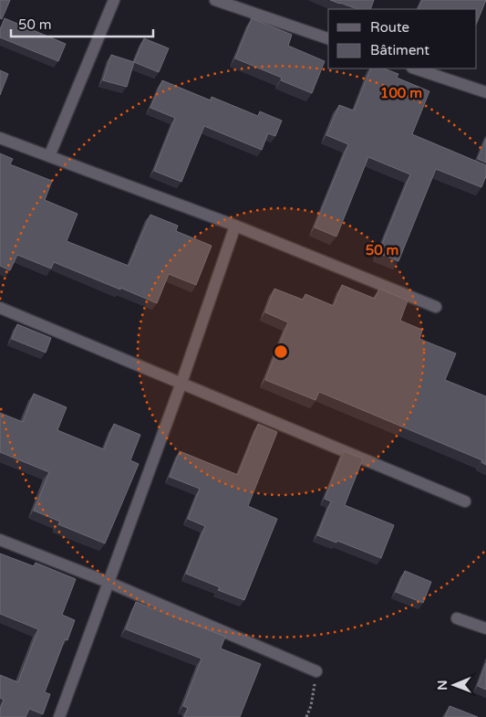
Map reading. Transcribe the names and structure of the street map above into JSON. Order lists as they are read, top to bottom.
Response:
{
  "legend": ["Route", "Bâtiment"],
  "scale_bar": "50 m",
  "north": "left",
  "rings": ["100 m", "50 m"]
}
